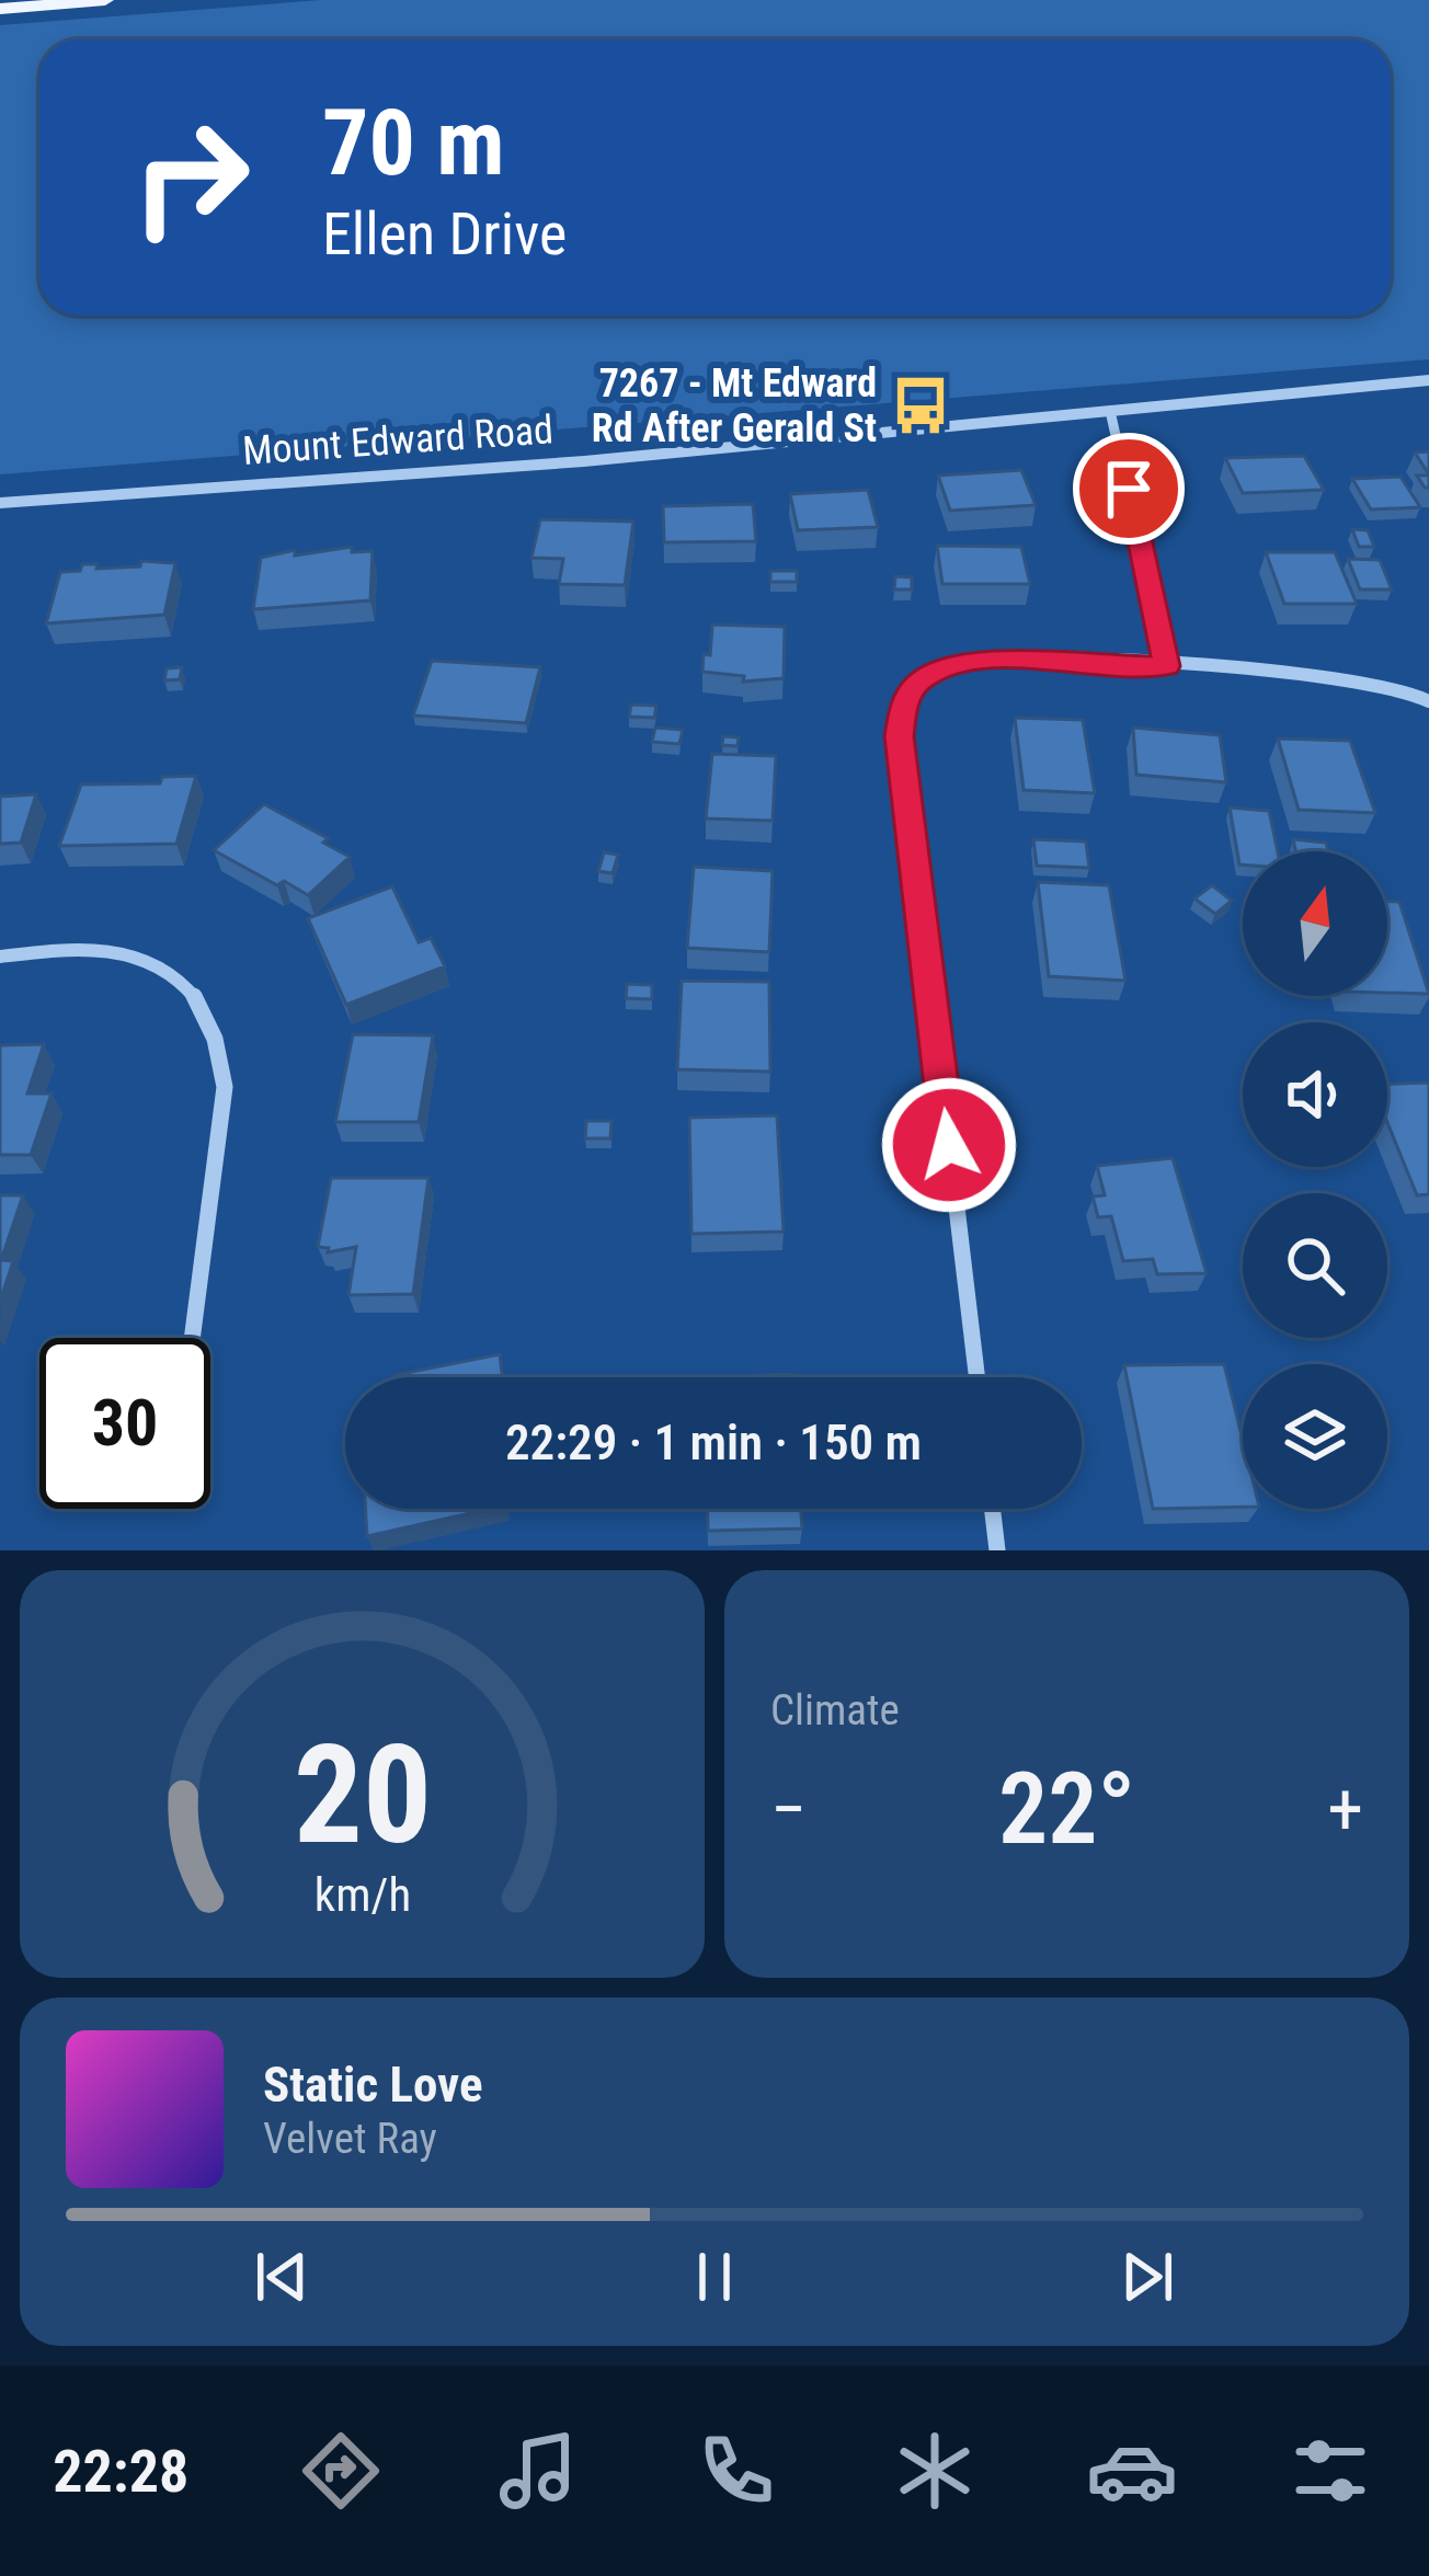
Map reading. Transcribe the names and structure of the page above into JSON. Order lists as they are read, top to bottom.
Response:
{
  "streets": {
    "street": ["Mount Edward Road"]
  },
  "places": {
    "bus stop": ["7267 - Mt Edward Rd After Gerald St"]
  },
  "north": "top",
  "page": {
    "turn": ["70 m", "Ellen Drive"],
    "limit": "30",
    "trip": "22:29 · 1 min · 150 m",
    "tile": "Climate",
    "heat": ["−", "22°", "+"],
    "song": ["Static Love", "Velvet Ray"],
    "tabs": "22:28",
    "gauge": ["20", "km/h"]
  }
}
